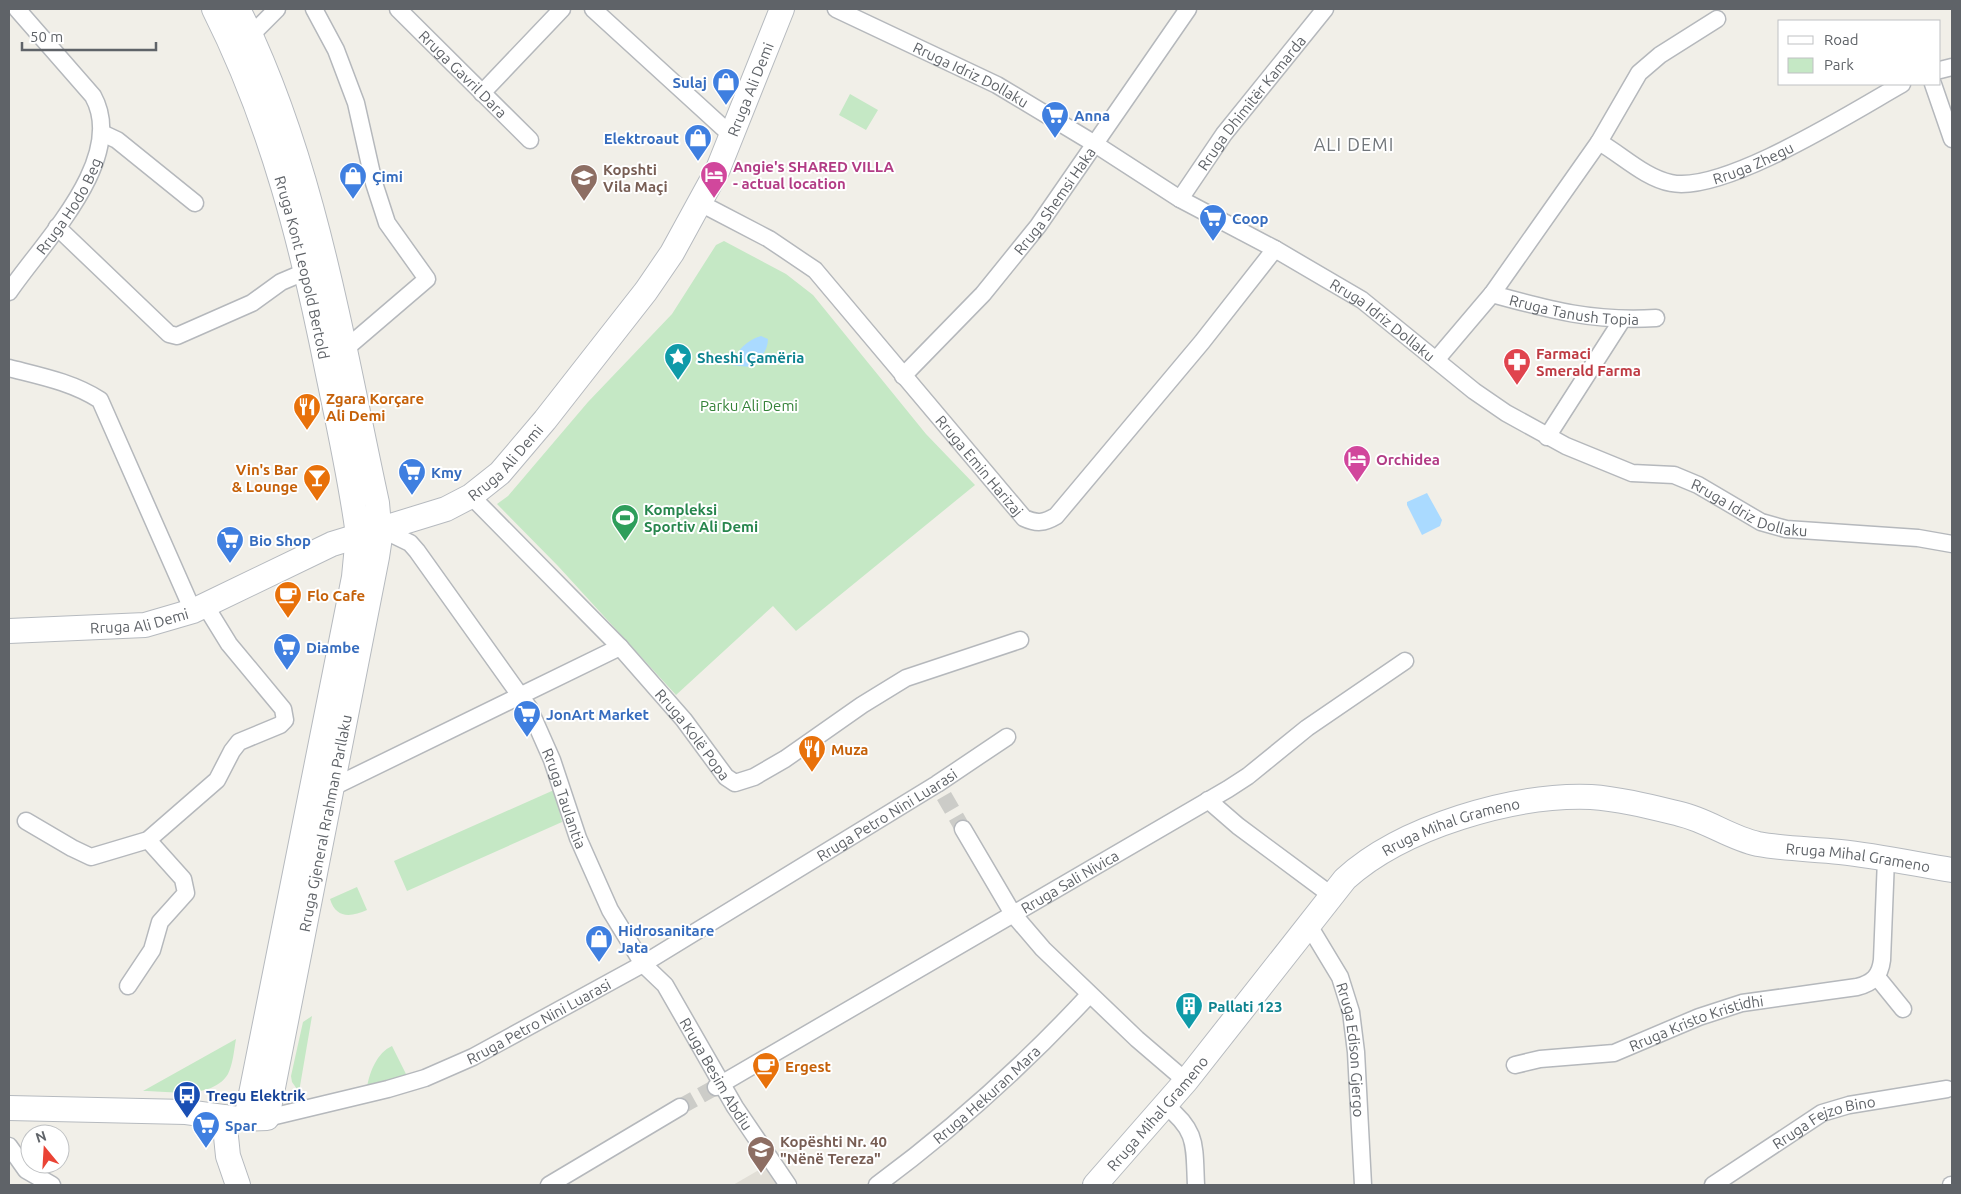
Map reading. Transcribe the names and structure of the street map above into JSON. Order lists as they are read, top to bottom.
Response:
{
  "streets": {
    "street": [
      "Rruga Idriz Dollaku",
      "Rruga Gavril Dara",
      "Rruga Ali Demi",
      "Rruga Dhimitër Kamarda",
      "Rruga Zhegu",
      "Rruga Shemsi Haka",
      "Rruga Hodo Beg",
      "Rruga Kont Leopold Bertold",
      "Rruga Tanush Topia",
      "Rruga Emin Harizaj",
      "Rruga Kolë Popa",
      "Rruga Taulantia",
      "Rruga Petro Nini Luarasi",
      "Rruga Gjeneral Rrahman Parllaku",
      "Rruga Mihal Grameno",
      "Rruga Sali Nivica",
      "Rruga Kristo Kristidhi",
      "Rruga Edison Gjergo",
      "Rruga Besim Abdiu",
      "Rruga Hekuran Mara",
      "Rruga Fejzo Bino"
    ]
  },
  "crossings": [
    ["Rruga Idriz Dollaku", "Rruga Dhimitër Kamarda"],
    ["Rruga Idriz Dollaku", "Rruga Shemsi Haka"],
    ["Rruga Idriz Dollaku", "Rruga Emin Harizaj"],
    ["Rruga Ali Demi", "Rruga Kont Leopold Bertold"],
    ["Rruga Ali Demi", "Rruga Emin Harizaj"],
    ["Rruga Ali Demi", "Rruga Kolë Popa"],
    ["Rruga Ali Demi", "Rruga Taulantia"],
    ["Rruga Ali Demi", "Rruga Gjeneral Rrahman Parllaku"],
    ["Rruga Shemsi Haka", "Rruga Emin Harizaj"],
    ["Rruga Kont Leopold Bertold", "Rruga Taulantia"],
    ["Rruga Kont Leopold Bertold", "Rruga Gjeneral Rrahman Parllaku"],
    ["Rruga Taulantia", "Rruga Petro Nini Luarasi"],
    ["Rruga Taulantia", "Rruga Gjeneral Rrahman Parllaku"],
    ["Rruga Taulantia", "Rruga Besim Abdiu"],
    ["Rruga Petro Nini Luarasi", "Rruga Gjeneral Rrahman Parllaku"],
    ["Rruga Petro Nini Luarasi", "Rruga Besim Abdiu"],
    ["Rruga Mihal Grameno", "Rruga Edison Gjergo"],
    ["Rruga Sali Nivica", "Rruga Besim Abdiu"]
  ],
  "districts": ["ALI DEMI"],
  "parks": ["Parku Ali Demi"],
  "places": {
    "shop": [
      "Sulaj",
      "Elektroaut",
      "Çimi",
      "Hidrosanitare Jata"
    ],
    "supermarket": [
      "Anna",
      "Coop",
      "Kmy",
      "Bio Shop",
      "Diambe",
      "JonArt Market",
      "Spar"
    ],
    "hotel": ["Angie's SHARED VILLA - actual location", "Orchidea"],
    "school or university": ["Kopshti Vila Maçi", "Kopështi Nr. 40 \"Nënë Tereza\""],
    "place": ["Sheshi Çamëria"],
    "pharmacy": ["Farmaci Smerald Farma"],
    "restaurant": ["Zgara Korçare Ali Demi", "Muza"],
    "bar": ["Vin's Bar & Lounge"],
    "sports": ["Kompleksi Sportiv Ali Demi"],
    "cafe": ["Flo Cafe", "Ergest"],
    "building": ["Pallati 123"],
    "bus stop": ["Tregu Elektrik"]
  },
  "legend": ["Road", "Park"],
  "scale_bar": "50 m",
  "north": "top"
}
